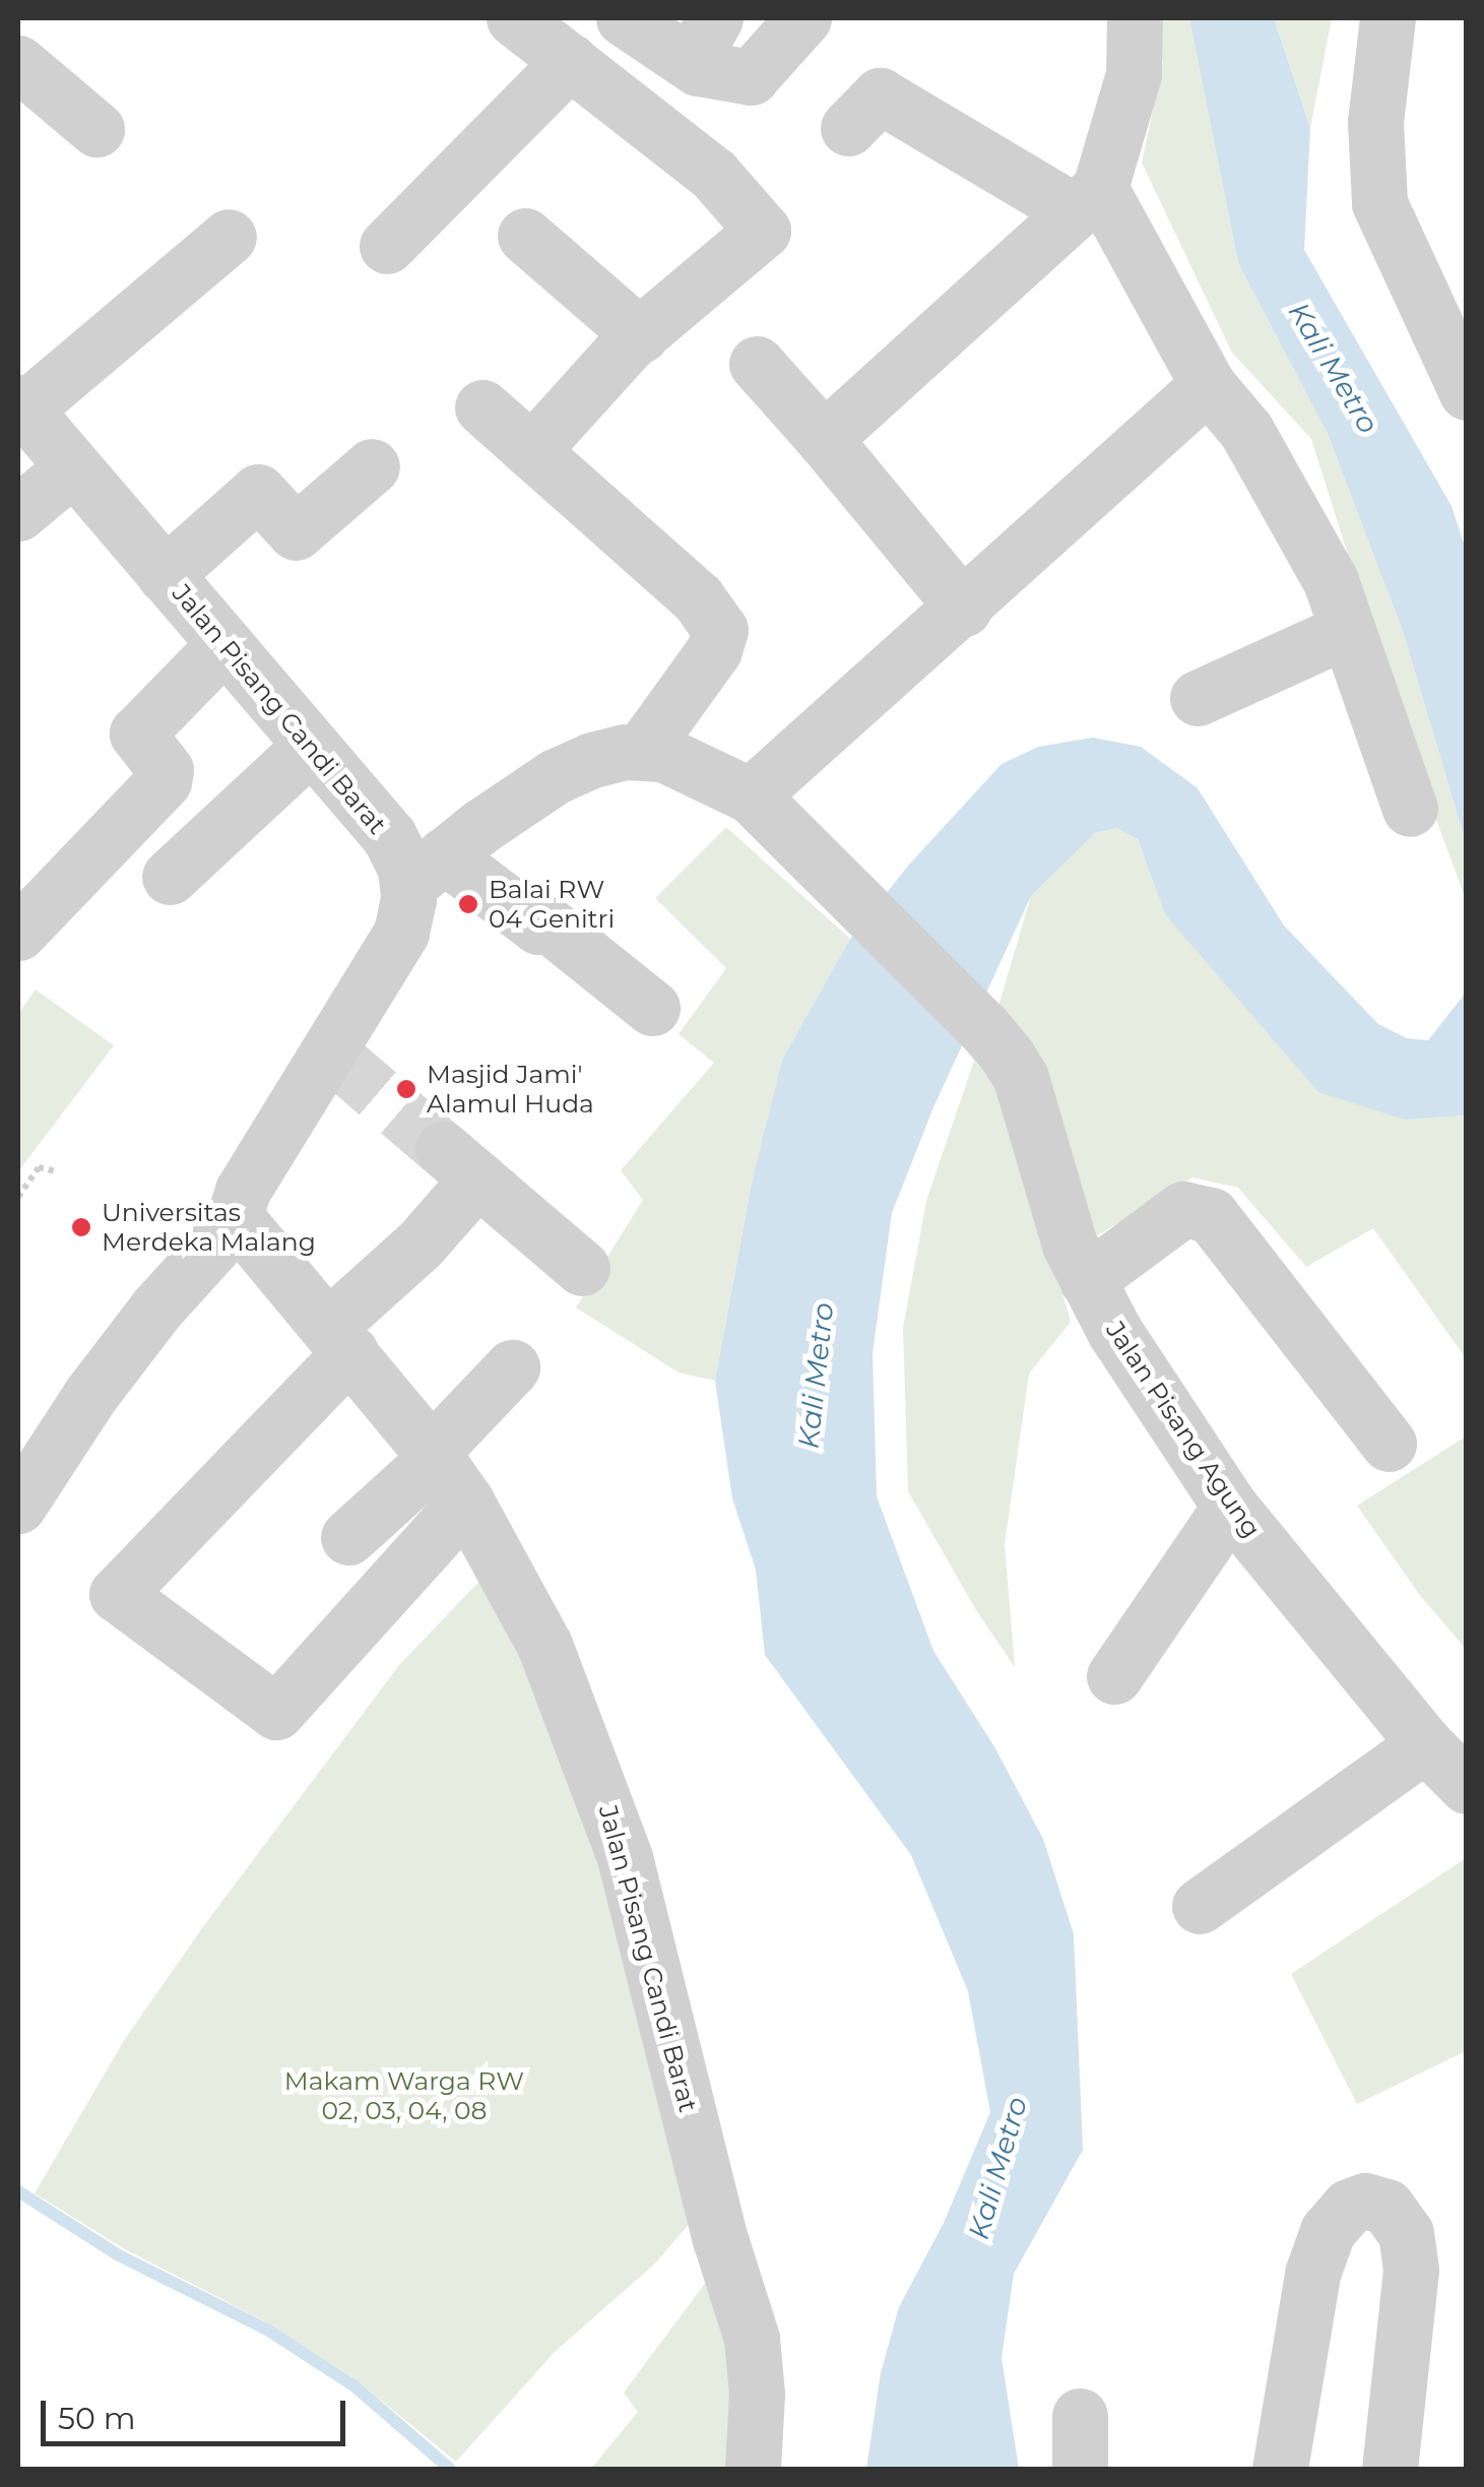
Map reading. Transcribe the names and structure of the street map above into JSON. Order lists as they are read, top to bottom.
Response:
{
  "streets": {
    "street": ["Jalan Pisang Candi Barat", "Jalan Pisang Agung"]
  },
  "water": ["Kali Metro"],
  "parks": ["Makam Warga RW 02, 03, 04, 08"],
  "places": ["Balai RW 04 Genitri", "Masjid Jami' Alamul Huda", "Universitas Merdeka Malang"],
  "scale_bar": "50 m"
}
